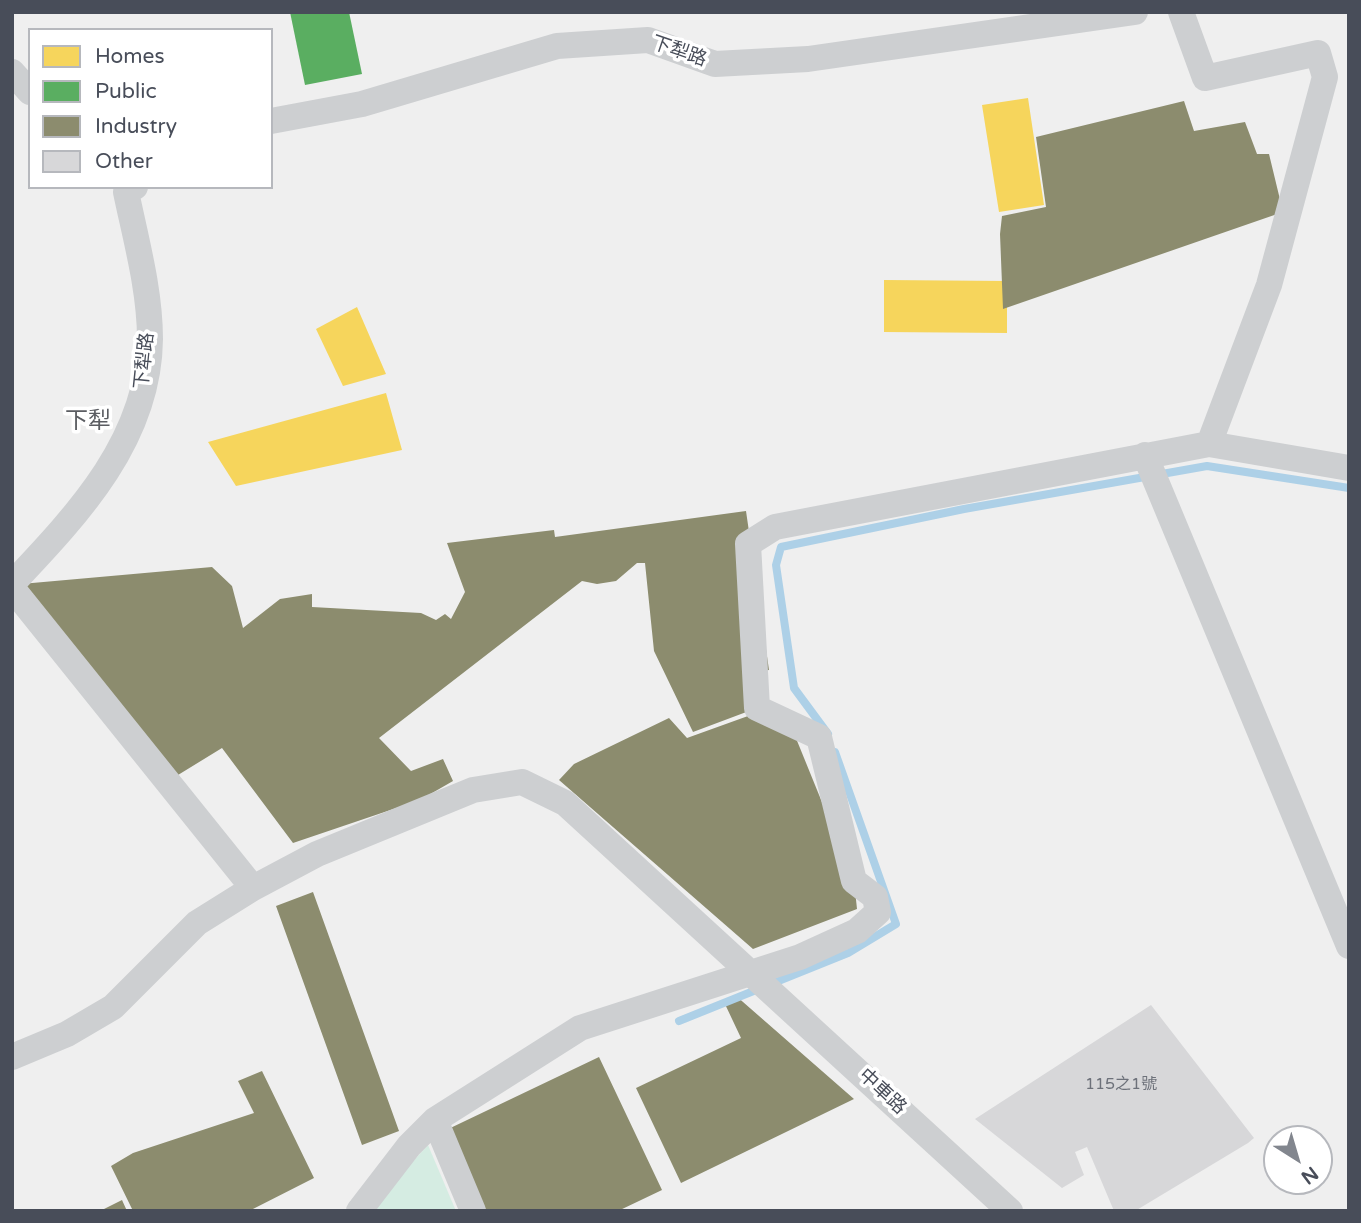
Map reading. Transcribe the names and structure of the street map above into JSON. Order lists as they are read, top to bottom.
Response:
{
  "streets": {
    "street": ["下犁路", "中車路"]
  },
  "districts": ["下犁"],
  "house_numbers": ["115之1號"],
  "legend": [
    "Homes",
    "Public",
    "Industry",
    "Other"
  ],
  "north": "bottom right"
}
